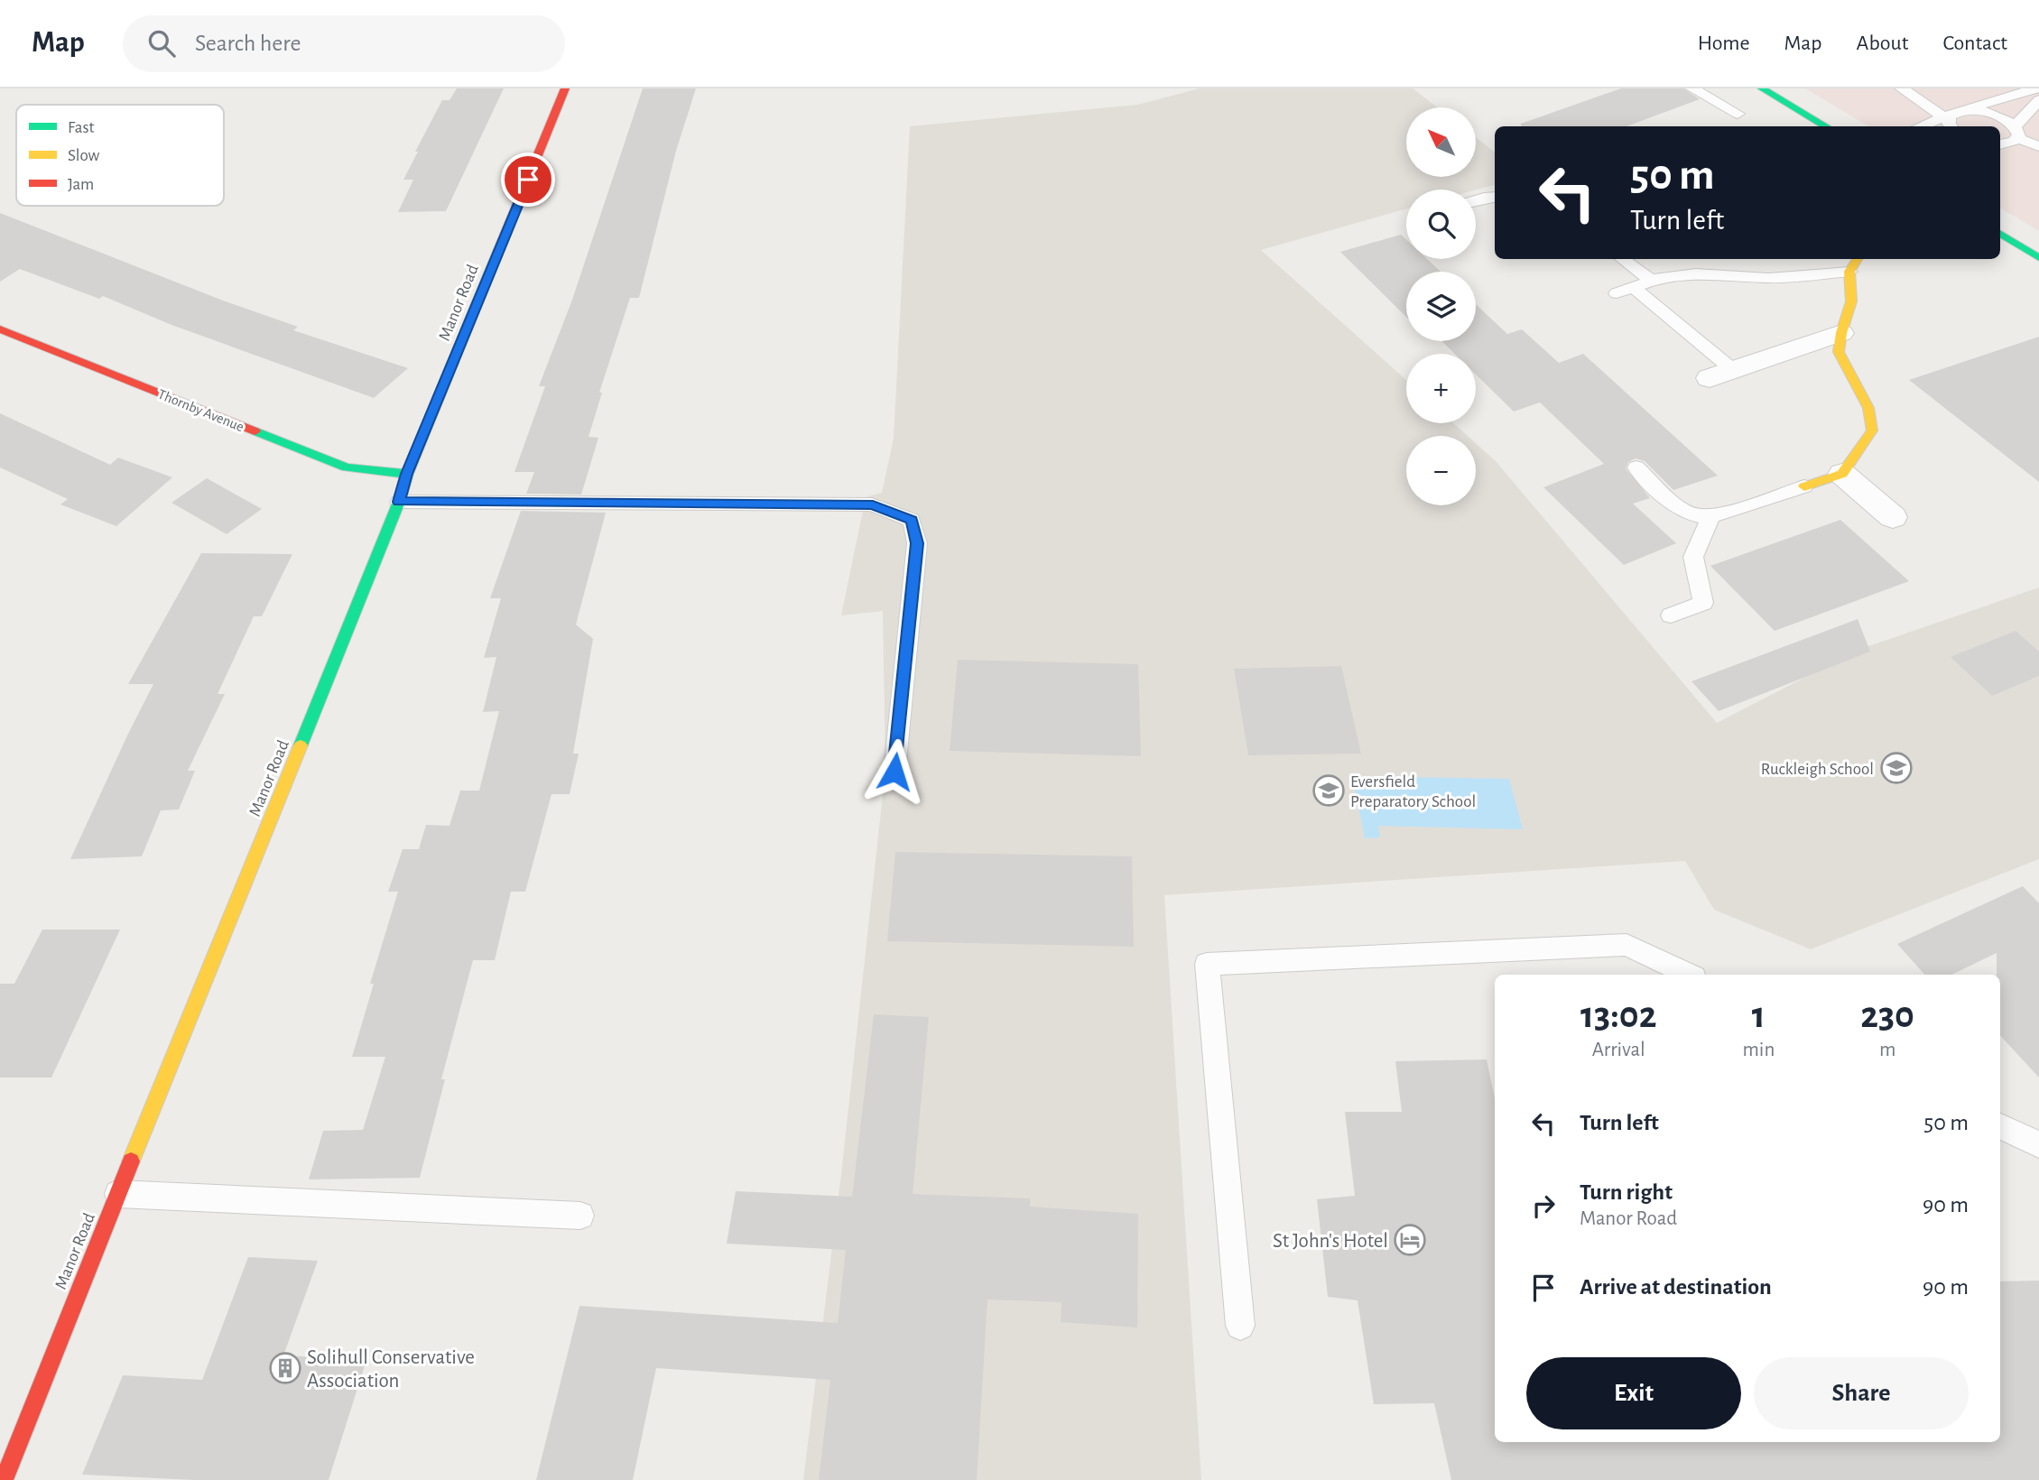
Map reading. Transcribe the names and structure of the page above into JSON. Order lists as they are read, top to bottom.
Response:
{
  "streets": {
    "street": ["Manor Road", "Thornby Avenue"]
  },
  "crossings": [
    ["Manor Road", "Thornby Avenue"]
  ],
  "places": {
    "school or university": ["Ruckleigh School", "Eversfield Preparatory School"],
    "hotel": ["St John's Hotel"],
    "building": ["Solihull Conservative Association"]
  },
  "legend": ["Fast", "Slow", "Jam"],
  "north": "top left",
  "page": {
    "header": "Map",
    "search": "Search here",
    "nav": [
      "Home",
      "Map",
      "About",
      "Contact"
    ],
    "map_buttons": ["+", "−"],
    "turn": ["50 m", "Turn left"],
    "eta": [
      "13:02",
      "Arrival",
      "1",
      "min",
      "230",
      "m"
    ],
    "list": [
      {
        "name": "Turn left",
        "value": "50 m"
      },
      {
        "name": "Turn right",
        "note": "Manor Road",
        "value": "90 m"
      },
      {
        "name": "Arrive at destination",
        "value": "90 m"
      }
    ],
    "buttons": ["Exit", "Share"]
  }
}
